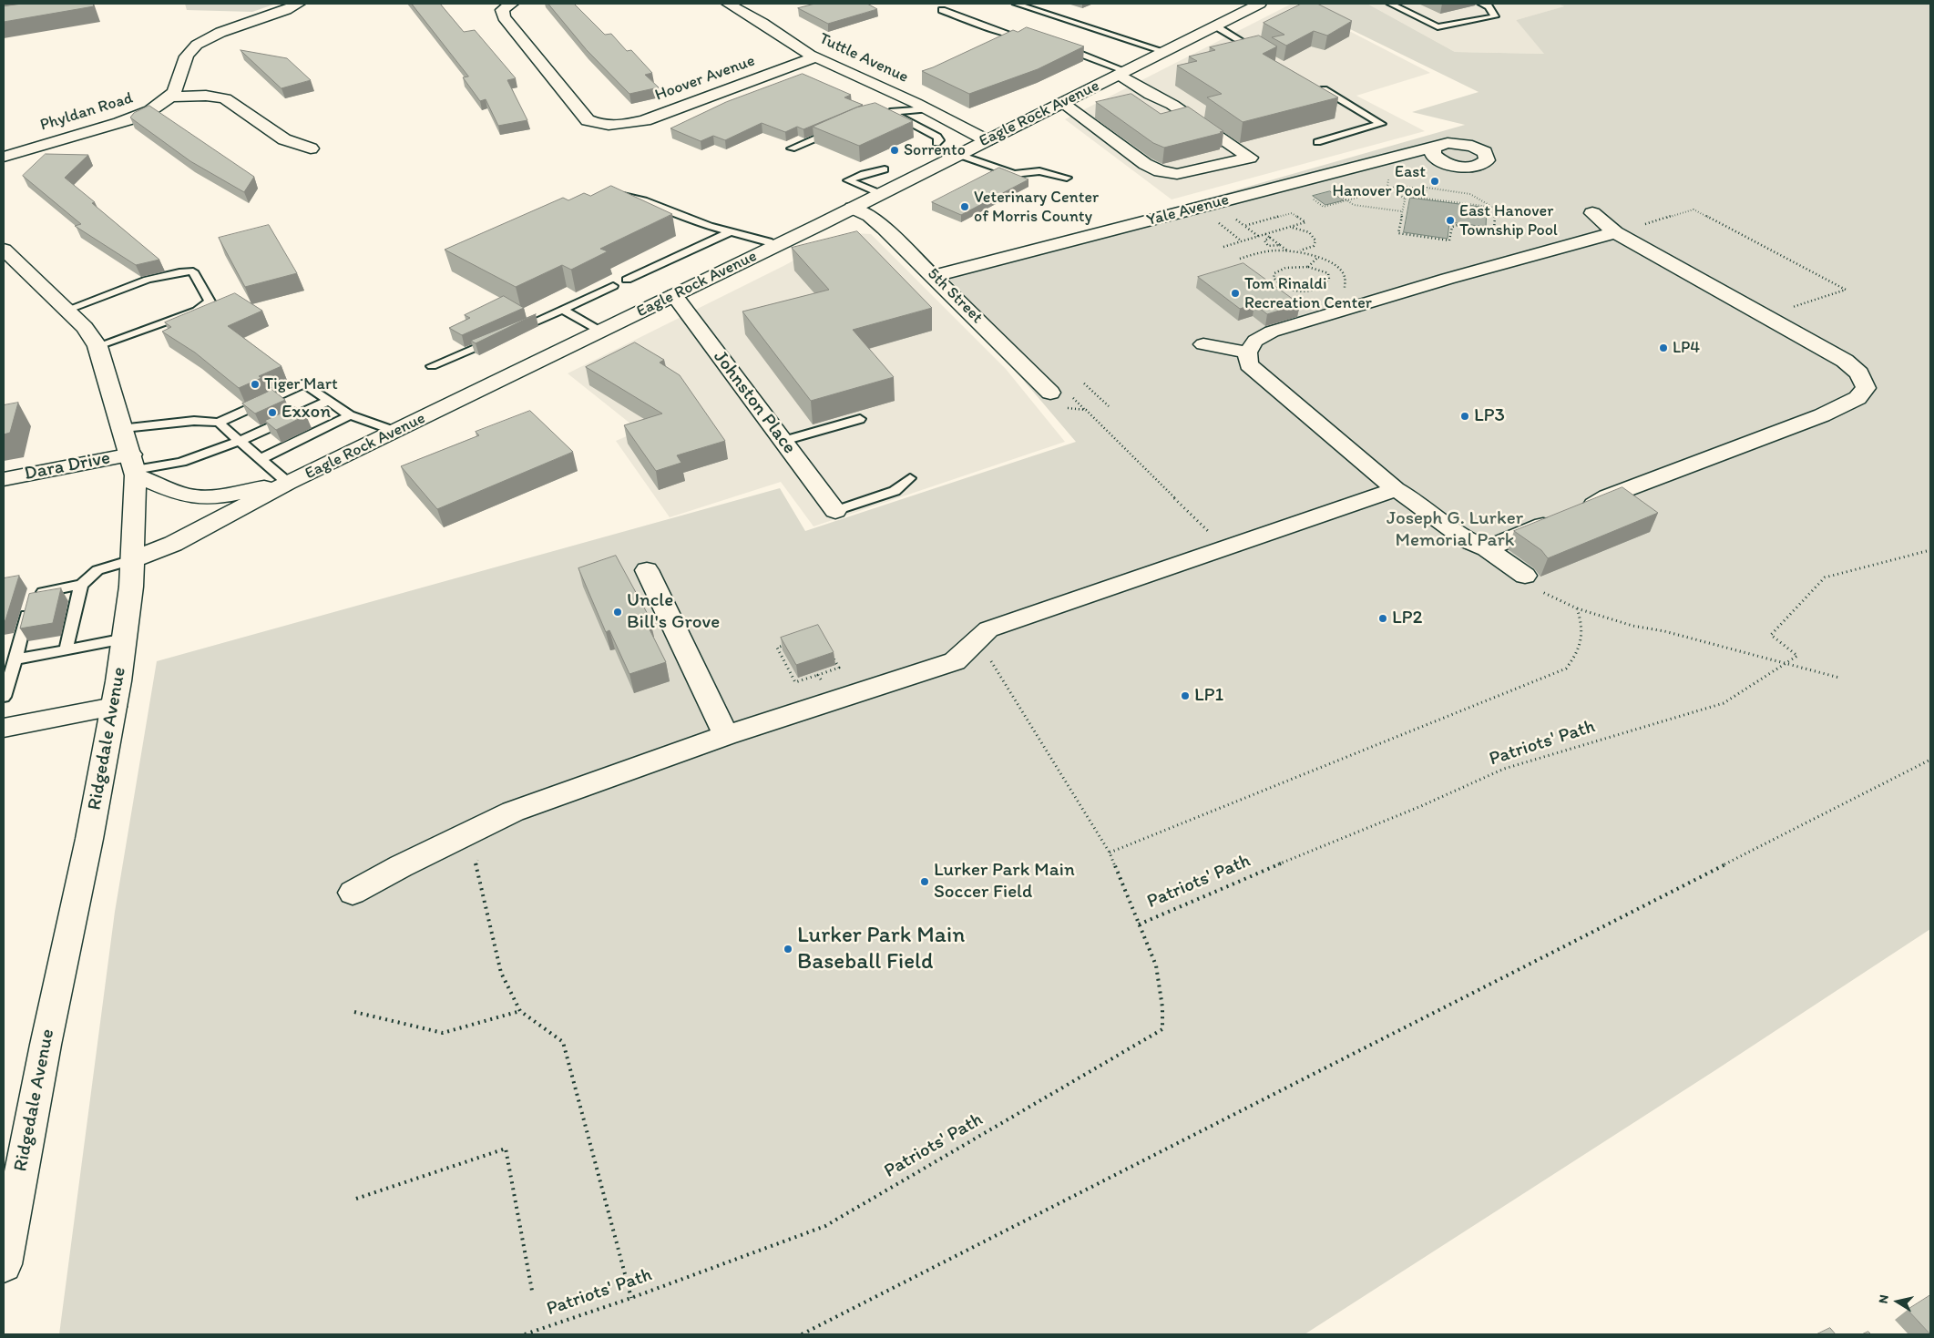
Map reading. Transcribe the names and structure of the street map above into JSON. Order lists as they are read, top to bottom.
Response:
{
  "streets": {
    "street": [
      "Tuttle Avenue",
      "Hoover Avenue",
      "Phyldan Road",
      "Eagle Rock Avenue",
      "Yale Avenue",
      "5th Street",
      "Johnston Place",
      "Dara Drive",
      "Ridgedale Avenue"
    ],
    "path": ["Patriots' Path"]
  },
  "crossings": [
    ["Tuttle Avenue", "Hoover Avenue"],
    ["Tuttle Avenue", "Eagle Rock Avenue"],
    ["Eagle Rock Avenue", "5th Street"],
    ["Eagle Rock Avenue", "Johnston Place"],
    ["Eagle Rock Avenue", "Ridgedale Avenue"],
    ["Yale Avenue", "5th Street"],
    ["Dara Drive", "Ridgedale Avenue"]
  ],
  "parks": ["Joseph G. Lurker Memorial Park"],
  "places": [
    "Sorrento",
    "East Hanover Pool",
    "Veterinary Center of Morris County",
    "East Hanover Township Pool",
    "Tom Rinaldi Recreation Center",
    "LP4",
    "Tiger Mart",
    "Exxon",
    "LP3",
    "Uncle Bill's Grove",
    "LP2",
    "LP1",
    "Lurker Park Main Soccer Field",
    "Lurker Park Main Baseball Field"
  ],
  "north": "left"
}
